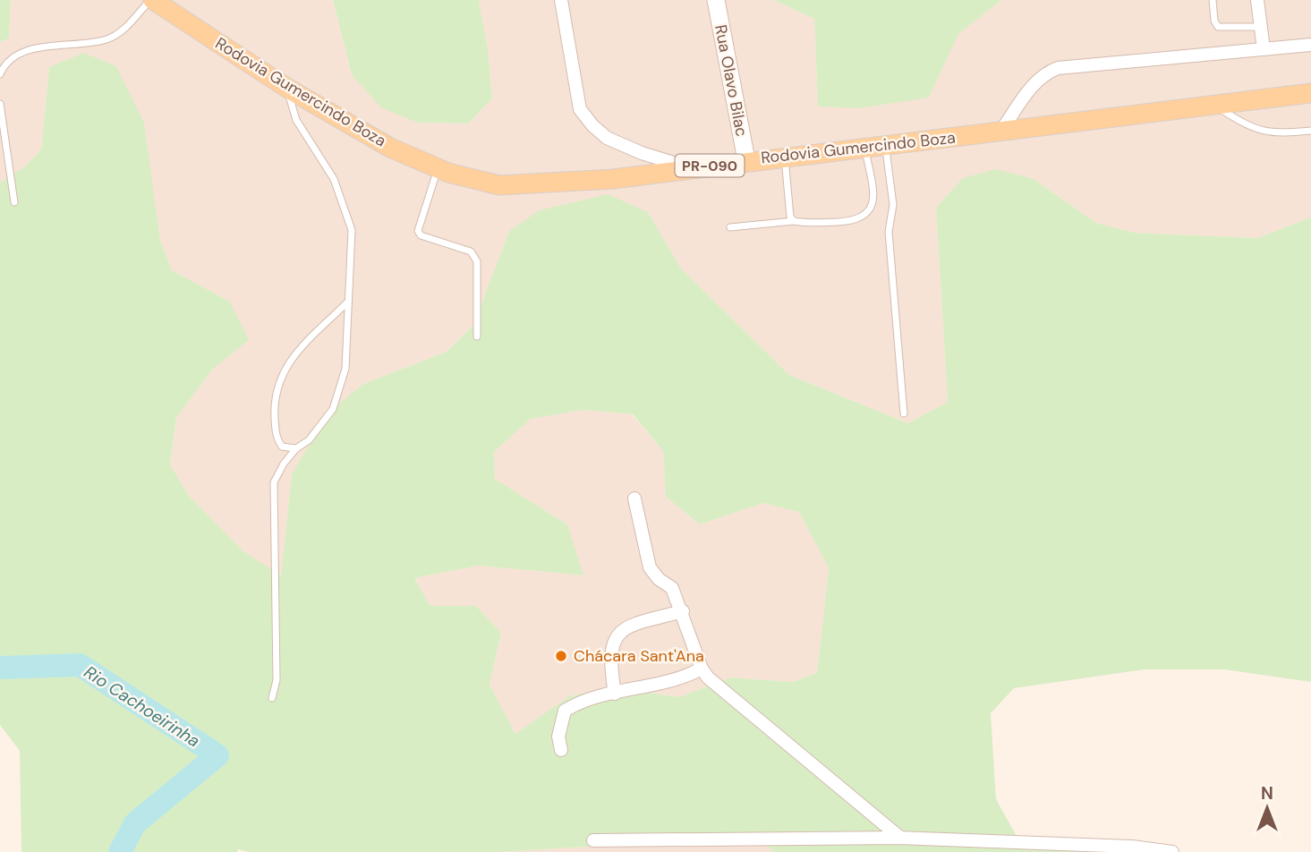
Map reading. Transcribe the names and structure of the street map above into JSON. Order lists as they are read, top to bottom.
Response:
{
  "streets": {
    "main road": ["Rodovia Gumercindo Boza", "PR-090"],
    "street": ["Rua Olavo Bilac"]
  },
  "crossings": [
    ["Rua Olavo Bilac", "Rodovia Gumercindo Boza"]
  ],
  "water": ["Rio Cachoeirinha"],
  "places": ["Chácara Sant'Ana"],
  "north": "top"
}
